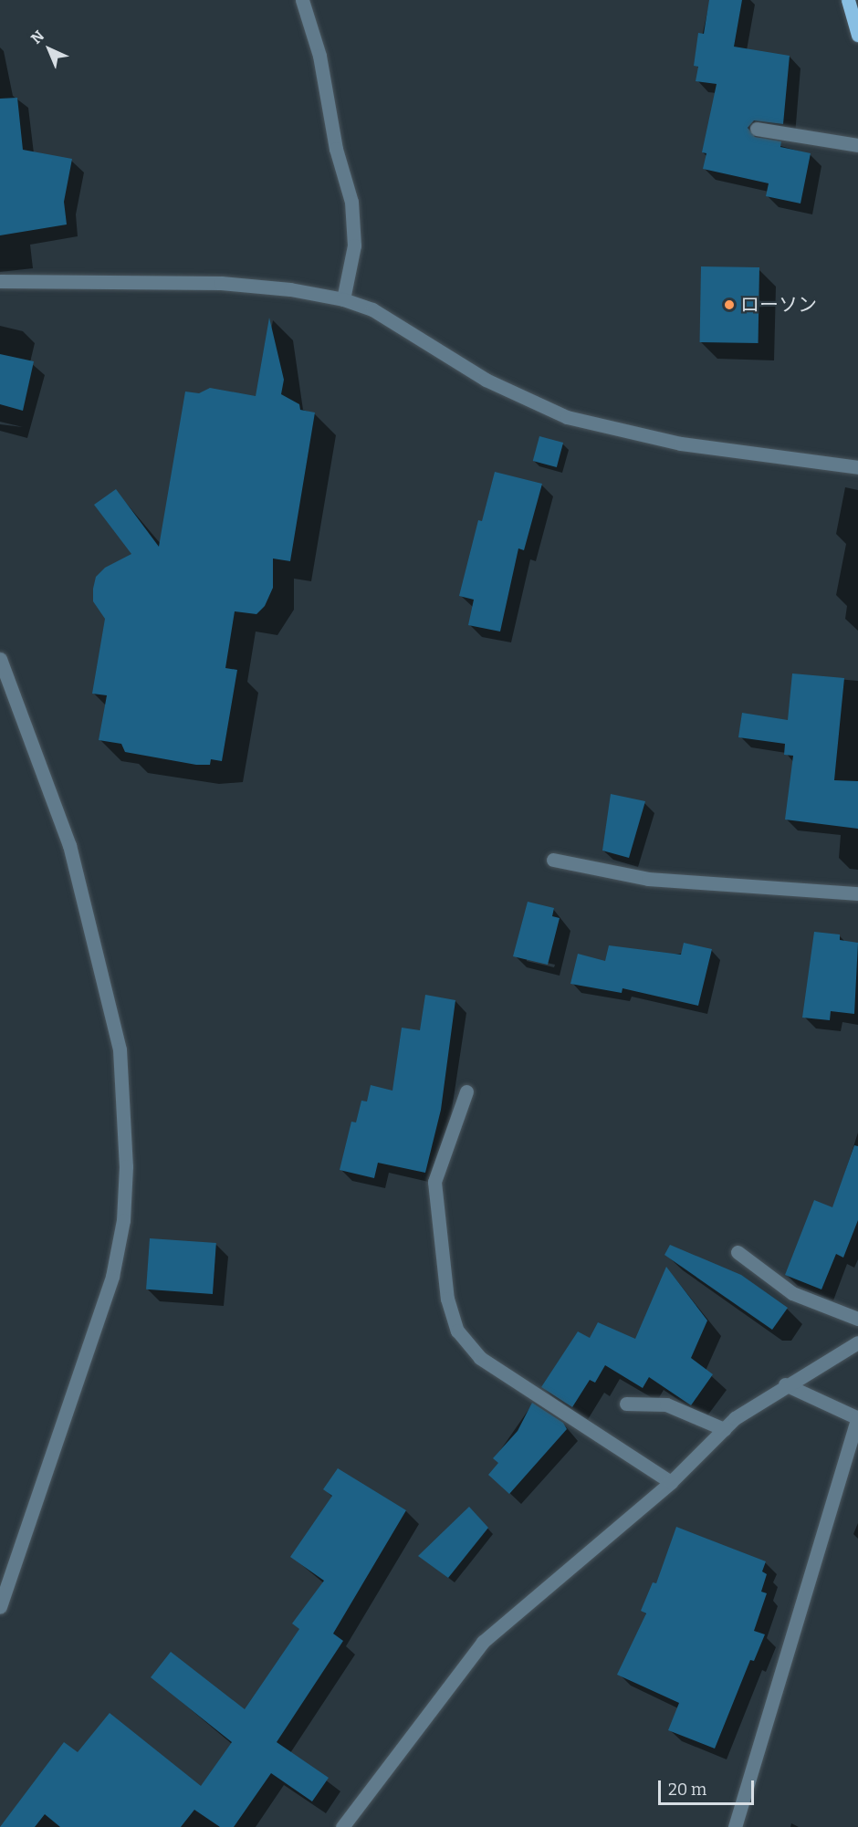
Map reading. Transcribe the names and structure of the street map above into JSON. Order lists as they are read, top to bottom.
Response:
{
  "places": ["ローソン"],
  "scale_bar": "20 m",
  "north": "top left"
}
